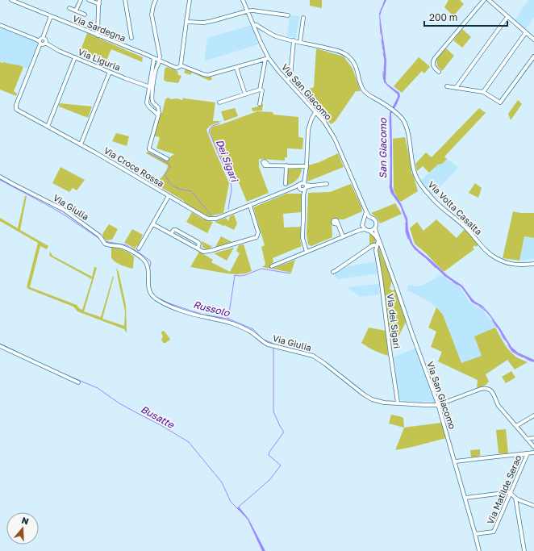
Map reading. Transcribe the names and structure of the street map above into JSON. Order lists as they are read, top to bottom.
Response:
{
  "streets": {
    "street": [
      "Via Sardegna",
      "Via Liguria",
      "Via San Giacomo",
      "Via Croce Rossa",
      "Via Giulia",
      "Via Volta Casalta",
      "Via dei Sigari",
      "Via Matilde Serao"
    ]
  },
  "crossings": [
    ["Via Liguria", "Via Croce Rossa"],
    ["Via San Giacomo", "Via Giulia"],
    ["Via San Giacomo", "Via Volta Casalta"],
    ["Via San Giacomo", "Via dei Sigari"],
    ["Via San Giacomo", "Via Matilde Serao"],
    ["Via Giulia", "Via dei Sigari"]
  ],
  "water": [
    "San Giacomo",
    "Dei Sigari",
    "Russolo",
    "Busatte"
  ],
  "scale_bar": "200 m",
  "north": "top"
}
